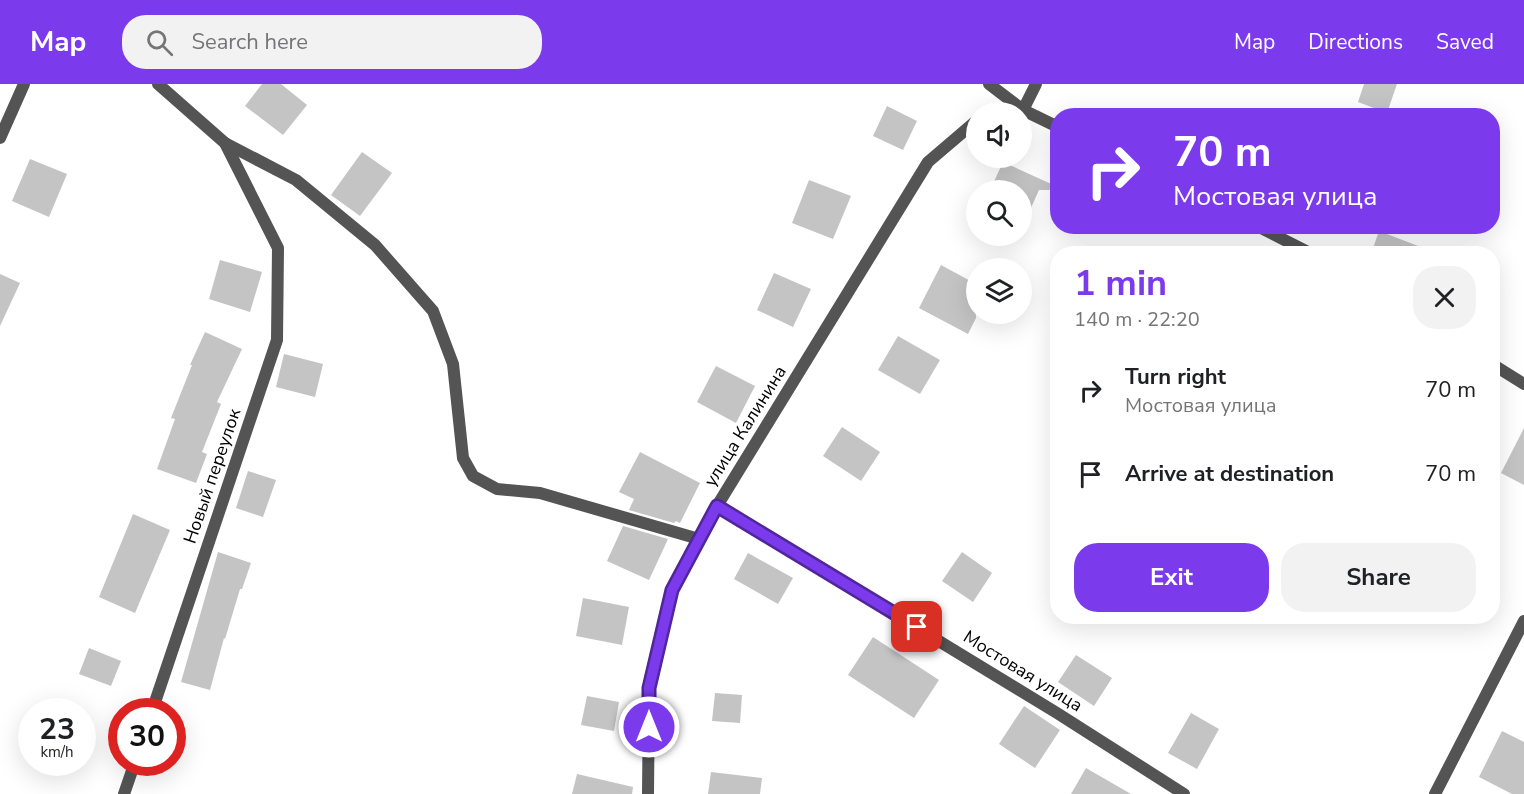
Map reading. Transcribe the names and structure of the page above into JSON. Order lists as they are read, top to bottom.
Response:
{
  "streets": {
    "street": ["улица Калинина", "Новый переулок", "Мостовая улица"]
  },
  "crossings": [
    ["улица Калинина", "Мостовая улица"]
  ],
  "page": {
    "header": "Map",
    "search": "Search here",
    "nav": ["Map", "Directions", "Saved"],
    "turn": ["70 m", "Мостовая улица"],
    "heading": ["1 min", "140 m · 22:20"],
    "list": [
      {
        "name": "Turn right",
        "note": "Мостовая улица",
        "value": "70 m"
      },
      {
        "name": "Arrive at destination",
        "value": "70 m"
      }
    ],
    "buttons": ["Exit", "Share"],
    "speed": "23 km/h",
    "limit": "30"
  }
}
